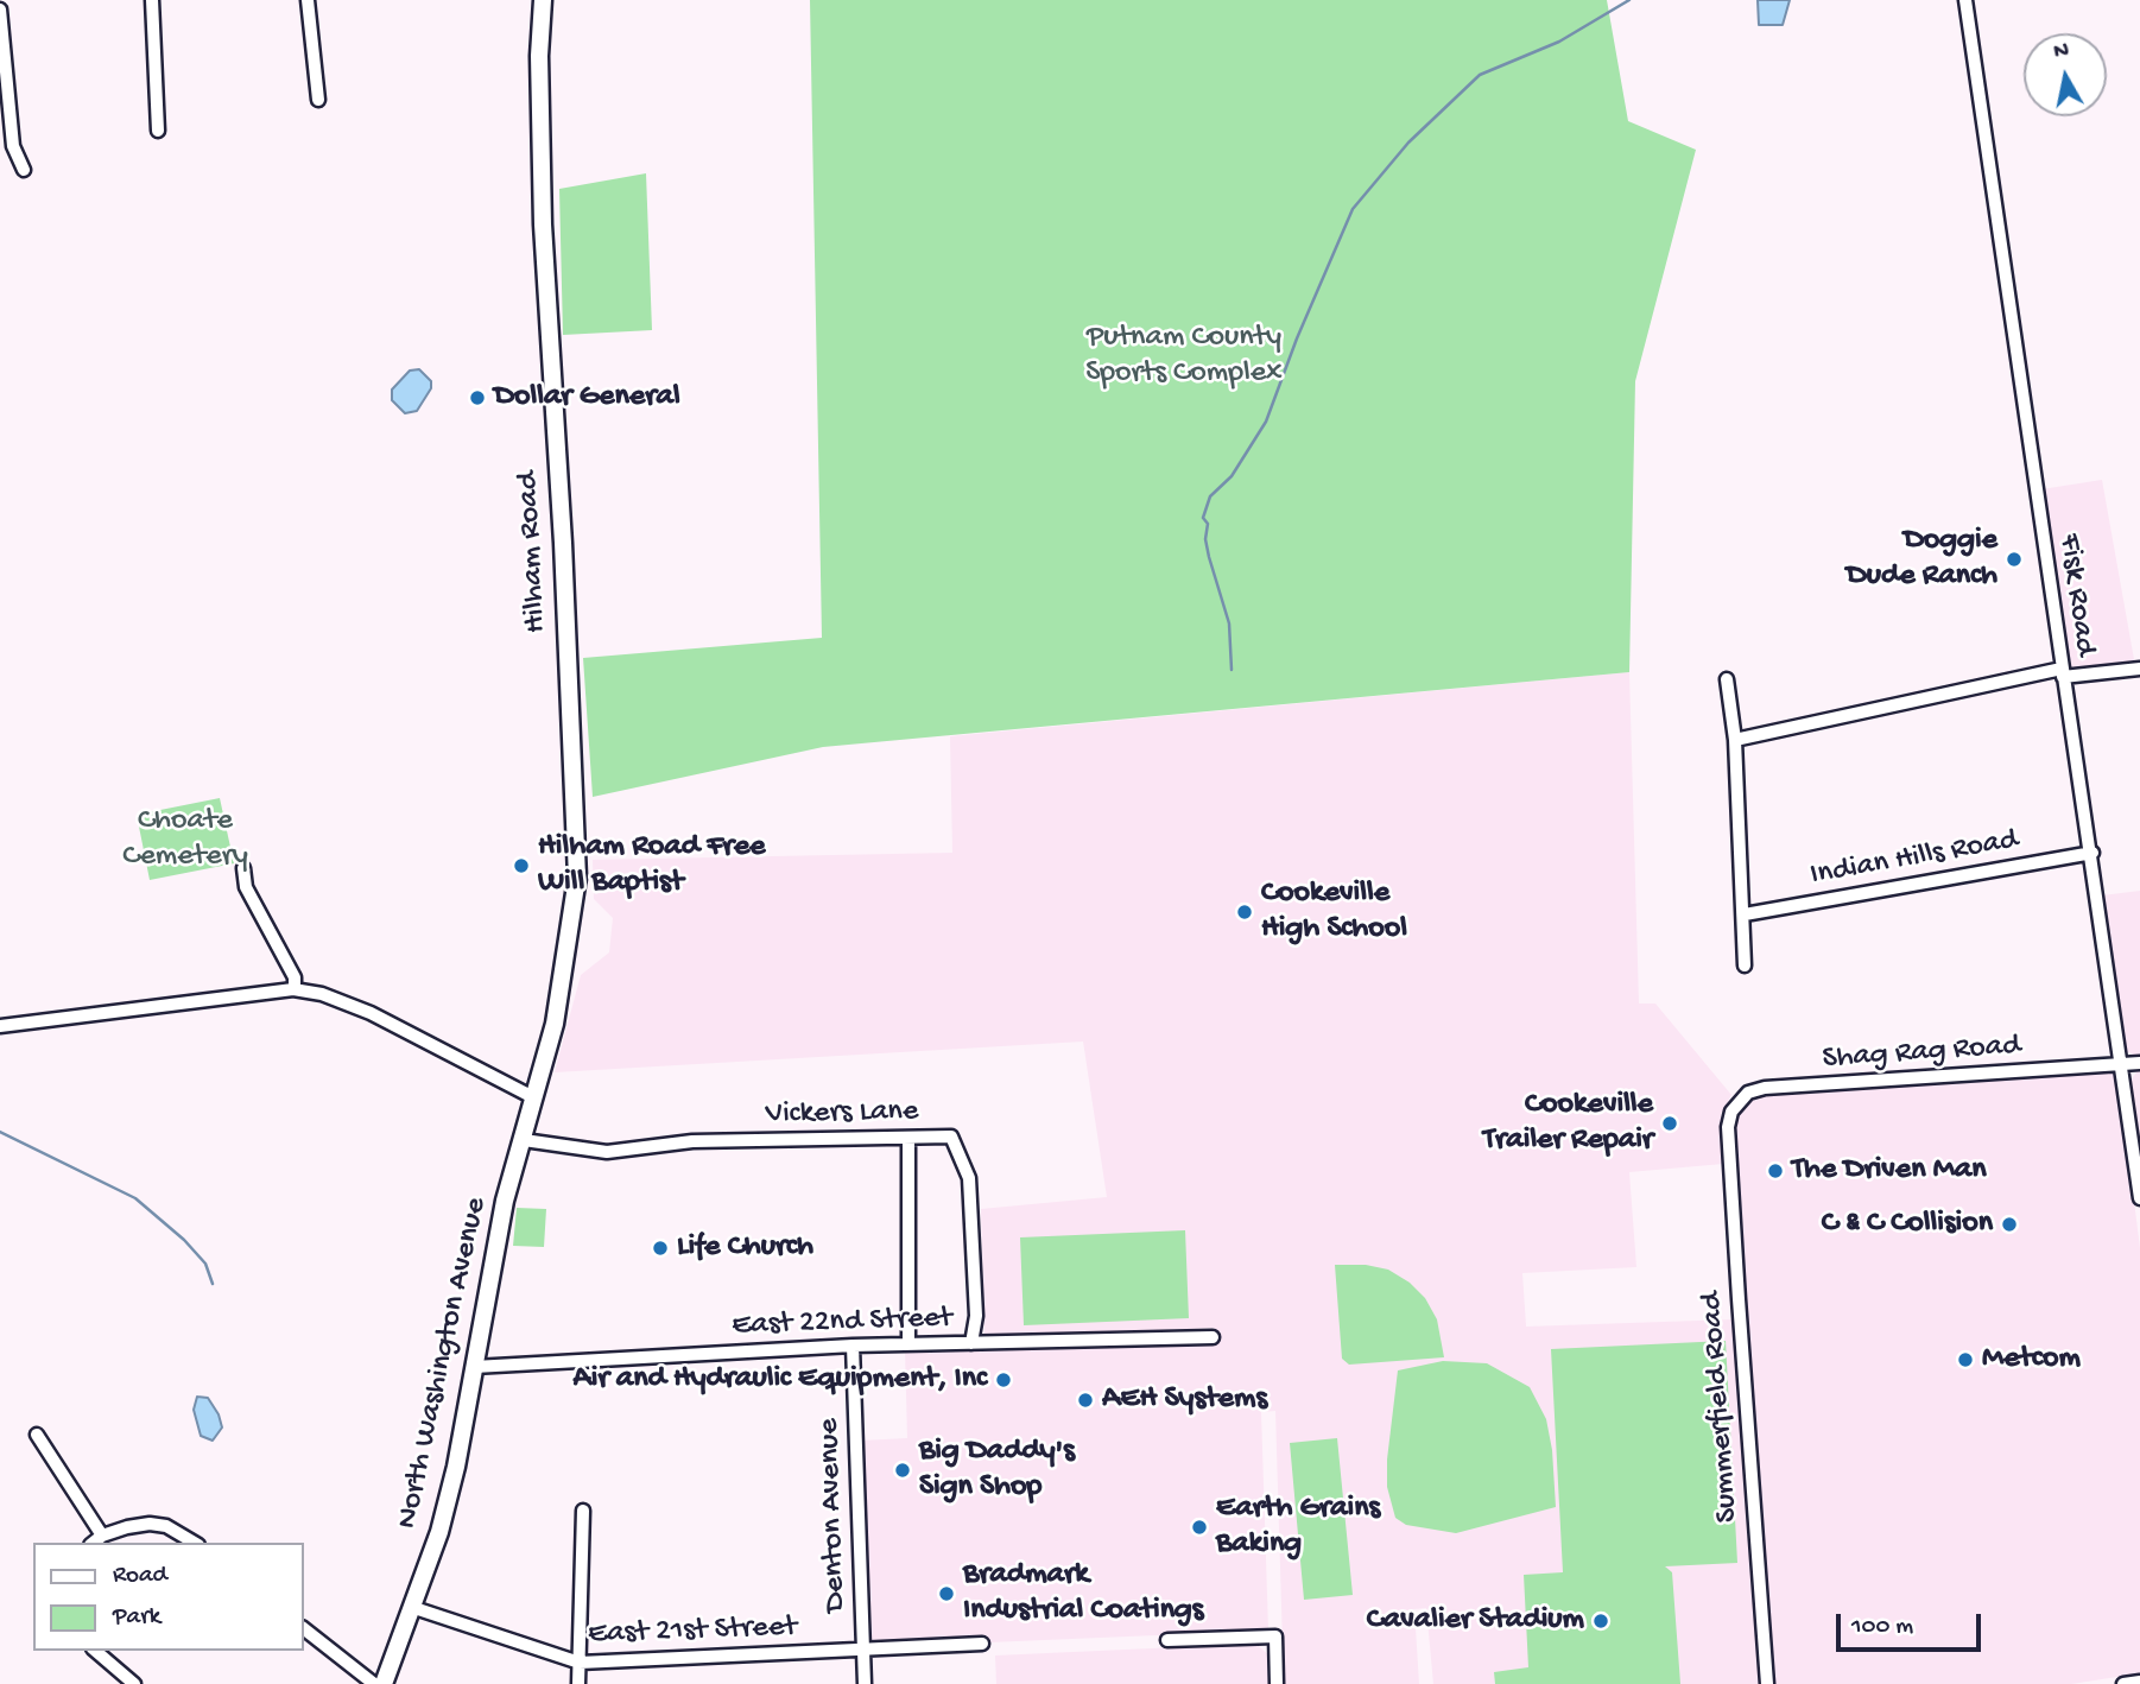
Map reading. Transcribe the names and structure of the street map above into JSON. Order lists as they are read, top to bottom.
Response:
{
  "streets": {
    "main road": ["Hilham Road", "North Washington Avenue"],
    "street": [
      "Fisk Road",
      "Indian Hills Road",
      "Shag Rag Road",
      "Vickers Lane",
      "East 22nd Street",
      "Summerfield Road",
      "Denton Avenue",
      "East 21st Street"
    ]
  },
  "crossings": [
    ["Hilham Road", "North Washington Avenue"],
    ["Fisk Road", "Indian Hills Road"],
    ["Fisk Road", "Shag Rag Road"],
    ["Shag Rag Road", "Summerfield Road"],
    ["Vickers Lane", "East 22nd Street"],
    ["Vickers Lane", "North Washington Avenue"],
    ["East 22nd Street", "North Washington Avenue"],
    ["East 22nd Street", "Denton Avenue"],
    ["North Washington Avenue", "East 21st Street"],
    ["Denton Avenue", "East 21st Street"]
  ],
  "parks": ["Putnam County Sports Complex", "Choate Cemetery"],
  "places": [
    "Dollar General",
    "Doggie Dude Ranch",
    "Hilham Road Free Will Baptist",
    "Cookeville High School",
    "Cookeville Trailer Repair",
    "The Driven Man",
    "C & C Collision",
    "Life Church",
    "Metcom",
    "Air and Hydraulic Equipment, Inc",
    "AEH Systems",
    "Big Daddy's Sign Shop",
    "Earth Grains Baking",
    "Bradmark Industrial Coatings",
    "Cavalier Stadium"
  ],
  "legend": ["Road", "Park"],
  "scale_bar": "100 m",
  "north": "top"
}
